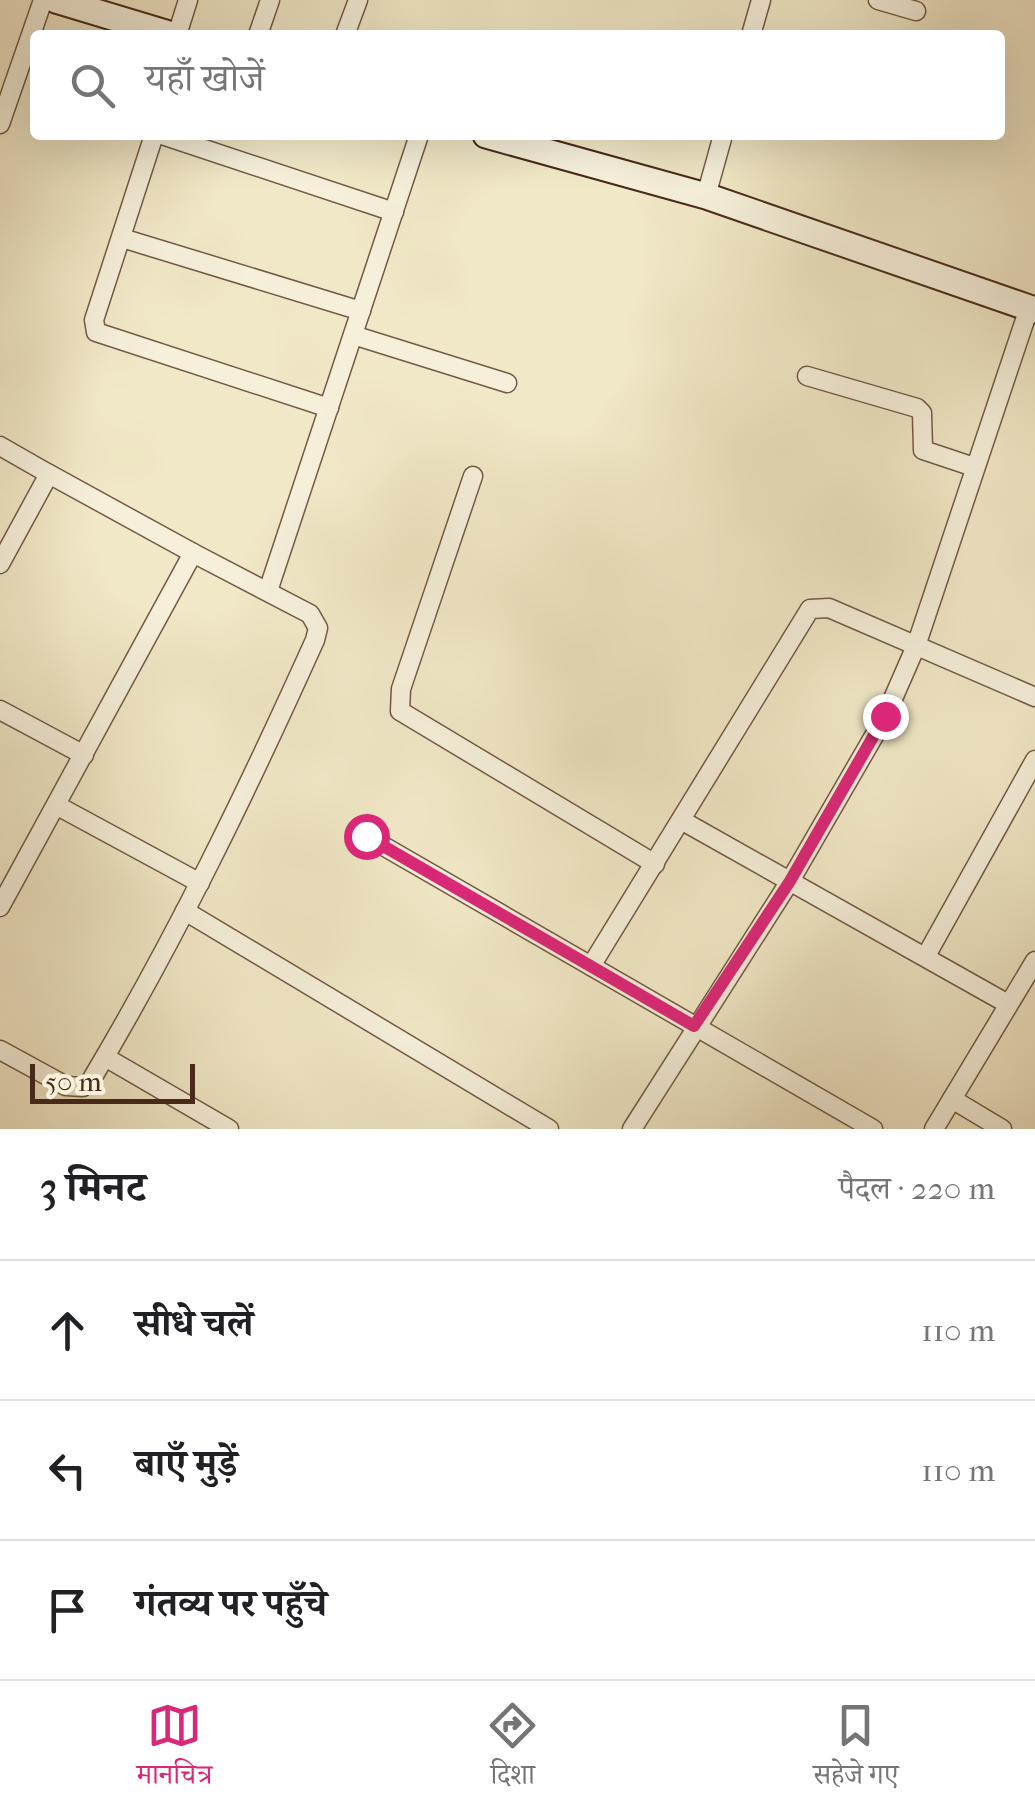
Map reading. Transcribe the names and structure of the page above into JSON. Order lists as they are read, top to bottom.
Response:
{
  "scale_bar": "50 m",
  "page": {
    "search": "यहाँ खोजें",
    "scale": "50 m",
    "heading": ["3 मिनट", "पैदल · 220 m"],
    "list": [
      ["सीधे चलें", "110 m"],
      ["बाएँ मुड़ें", "110 m"],
      "गंतव्य पर पहुँचे"
    ],
    "nav": ["मानचित्र", "दिशा", "सहेजे गए"]
  }
}
